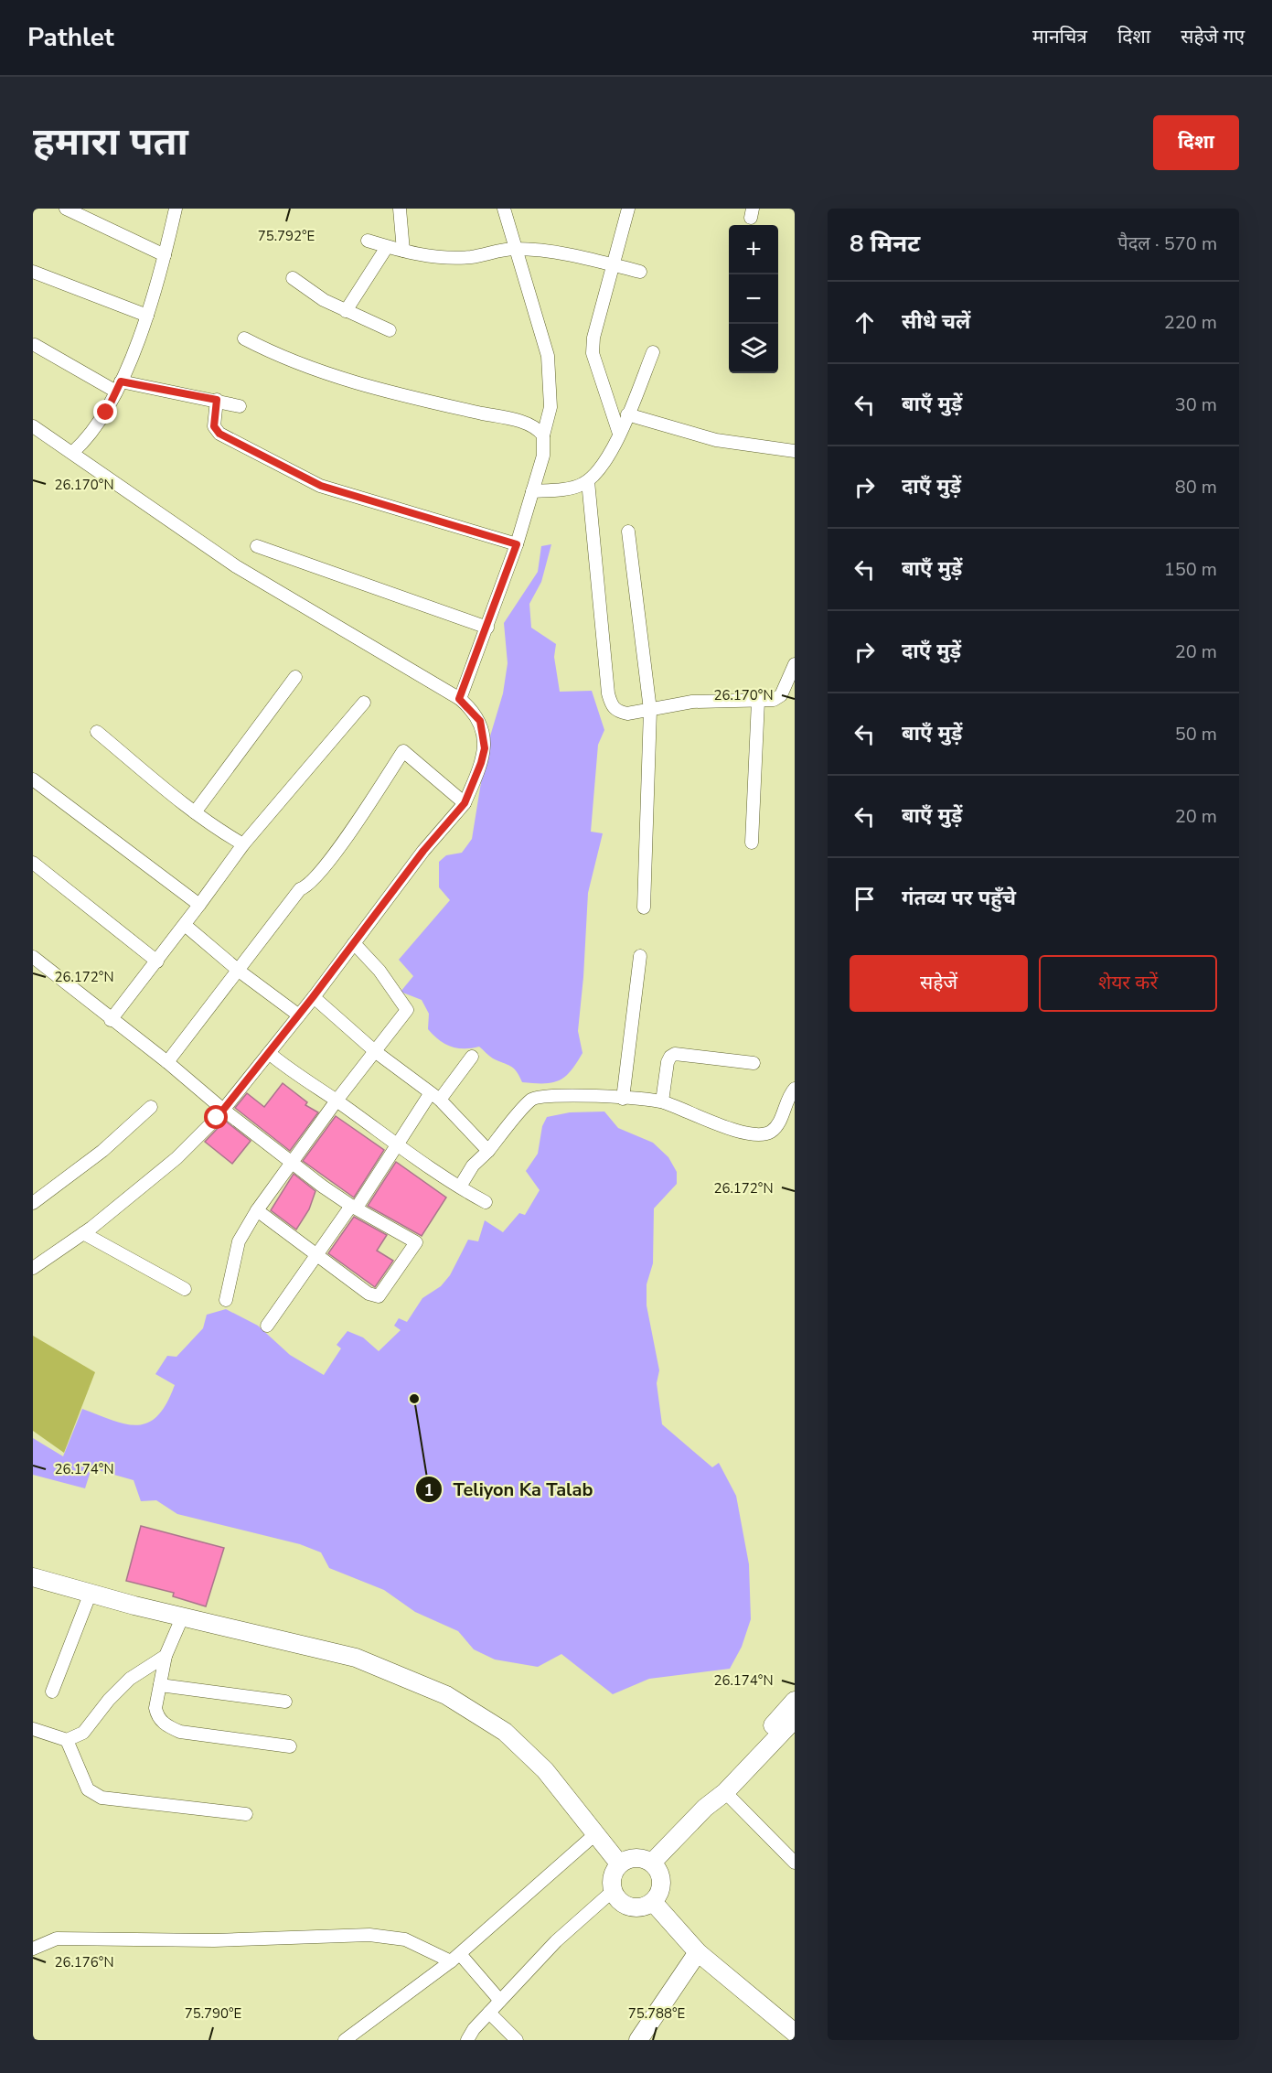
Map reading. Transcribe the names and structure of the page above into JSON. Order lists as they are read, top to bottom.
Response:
{
  "places": ["Teliyon Ka Talab"],
  "page": {
    "header": "Pathlet",
    "nav": ["मानचित्र", "दिशा", "सहेजे गए"],
    "buttons": [
      "दिशा",
      ["सहेजें", "शेयर करें"]
    ],
    "title": "हमारा पता",
    "heading": ["8 मिनट", "पैदल · 570 m"],
    "map_buttons": ["+", "−"],
    "list": [
      ["सीधे चलें", "220 m"],
      ["बाएँ मुड़ें", "30 m"],
      ["दाएँ मुड़ें", "80 m"],
      ["बाएँ मुड़ें", "150 m"],
      ["दाएँ मुड़ें", "20 m"],
      ["बाएँ मुड़ें", "50 m"],
      ["बाएँ मुड़ें", "20 m"],
      "गंतव्य पर पहुँचे"
    ]
  },
  "coordinates": [
    "75.792°E",
    "26.170°N",
    "26.172°N",
    "26.174°N",
    "26.176°N",
    "75.790°E",
    "75.788°E"
  ]
}
